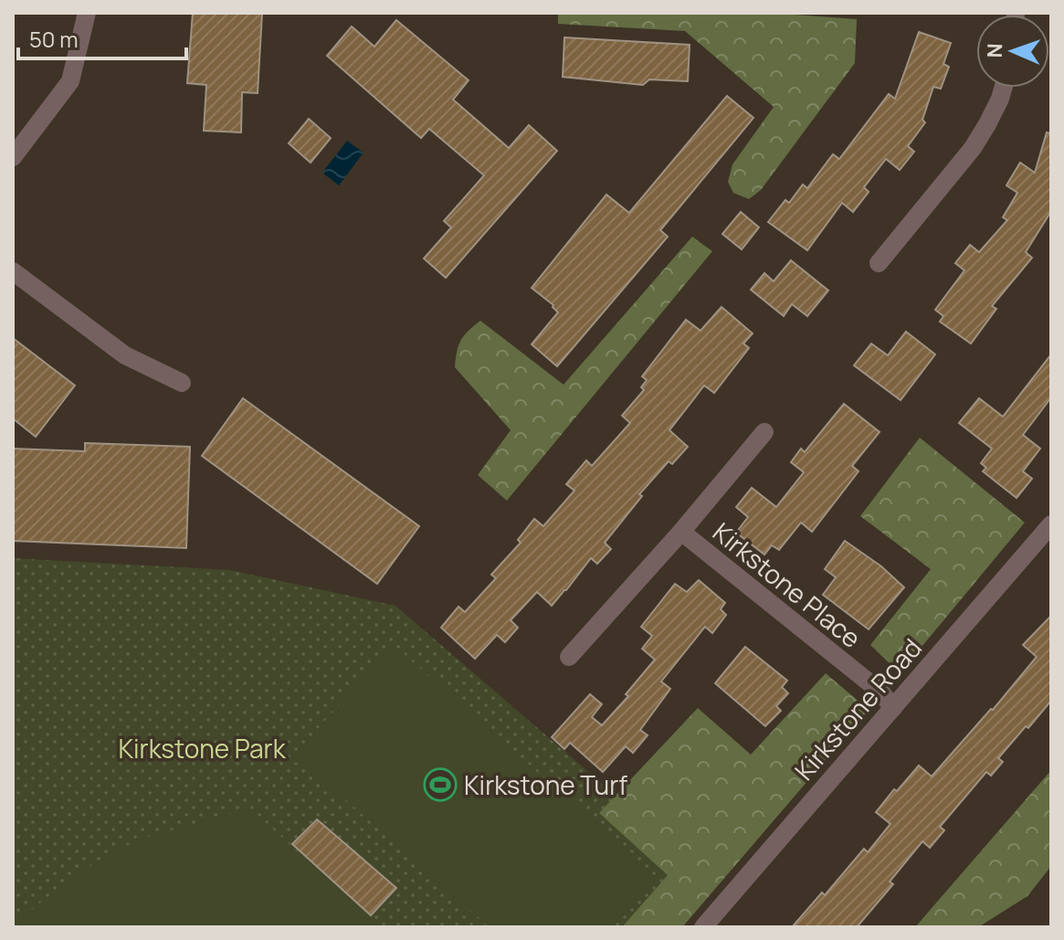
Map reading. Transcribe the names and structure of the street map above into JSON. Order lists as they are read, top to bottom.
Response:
{
  "streets": {
    "street": ["Kirkstone Place", "Kirkstone Road"]
  },
  "crossings": [
    ["Kirkstone Place", "Kirkstone Road"]
  ],
  "parks": ["Kirkstone Park"],
  "places": {
    "sports": ["Kirkstone Turf"]
  },
  "scale_bar": "50 m",
  "north": "left"
}
